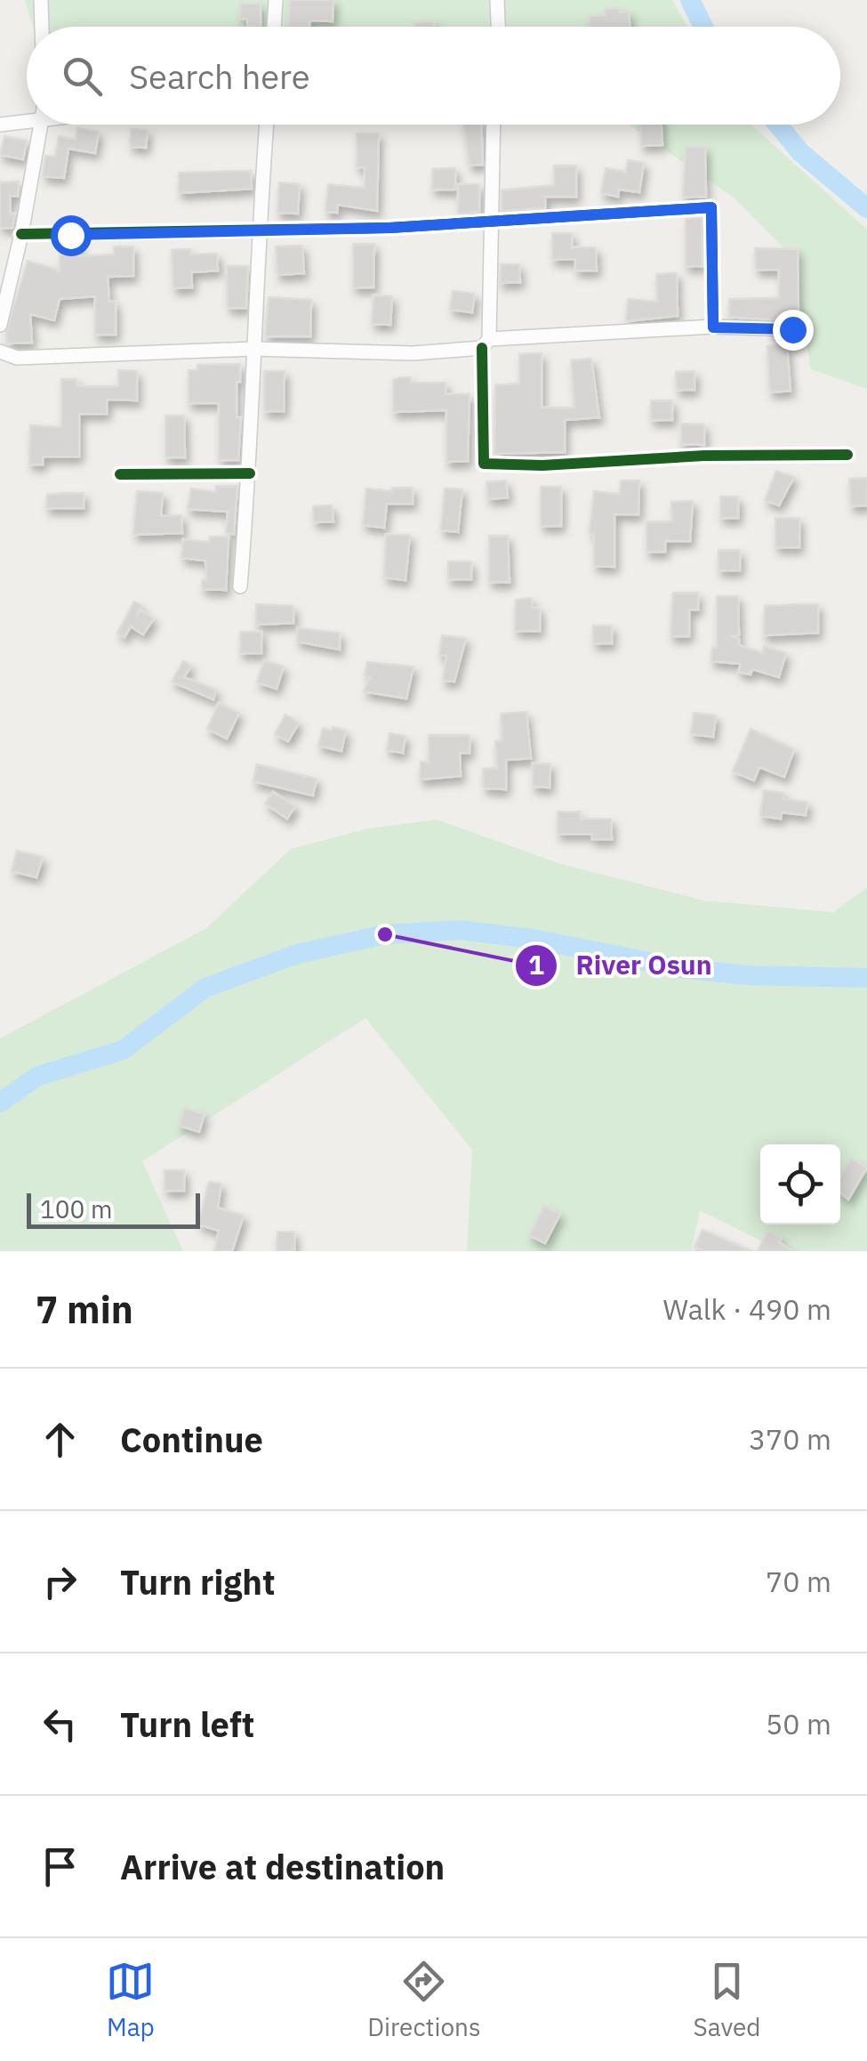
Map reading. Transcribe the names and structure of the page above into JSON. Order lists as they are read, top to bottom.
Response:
{
  "places": ["River Osun"],
  "scale_bar": "100 m",
  "page": {
    "search": "Search here",
    "scale": "100 m",
    "heading": ["7 min", "Walk · 490 m"],
    "list": [
      ["Continue", "370 m"],
      ["Turn right", "70 m"],
      ["Turn left", "50 m"],
      "Arrive at destination"
    ],
    "nav": ["Map", "Directions", "Saved"]
  }
}
